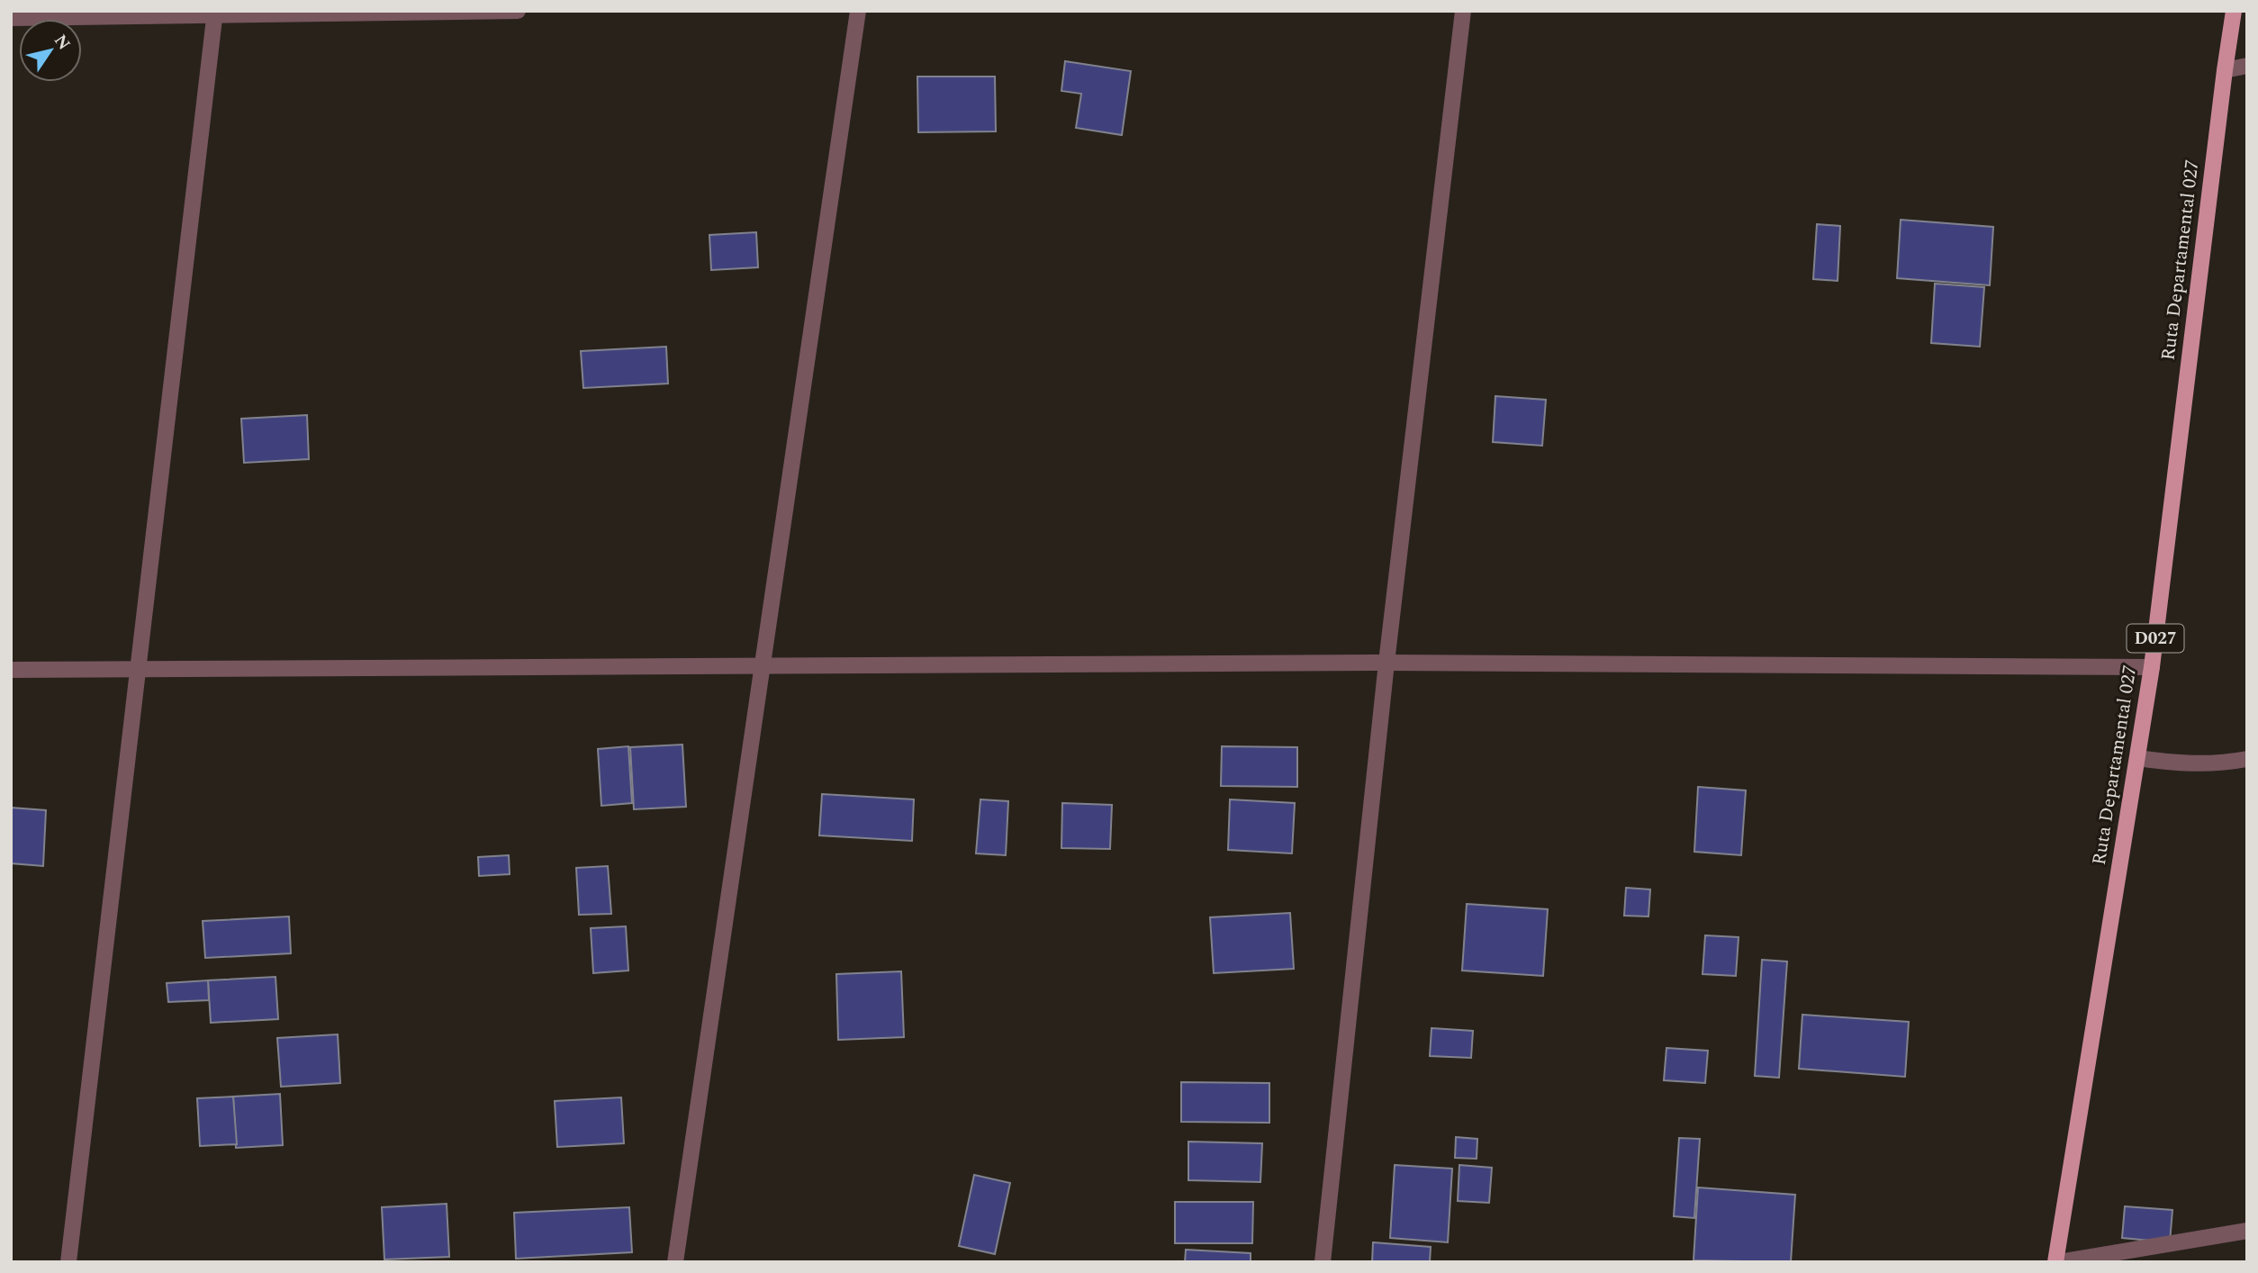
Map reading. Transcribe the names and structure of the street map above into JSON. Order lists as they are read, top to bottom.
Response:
{
  "streets": {
    "main road": ["Ruta Departamental 027", "D027"]
  },
  "north": "top right"
}
